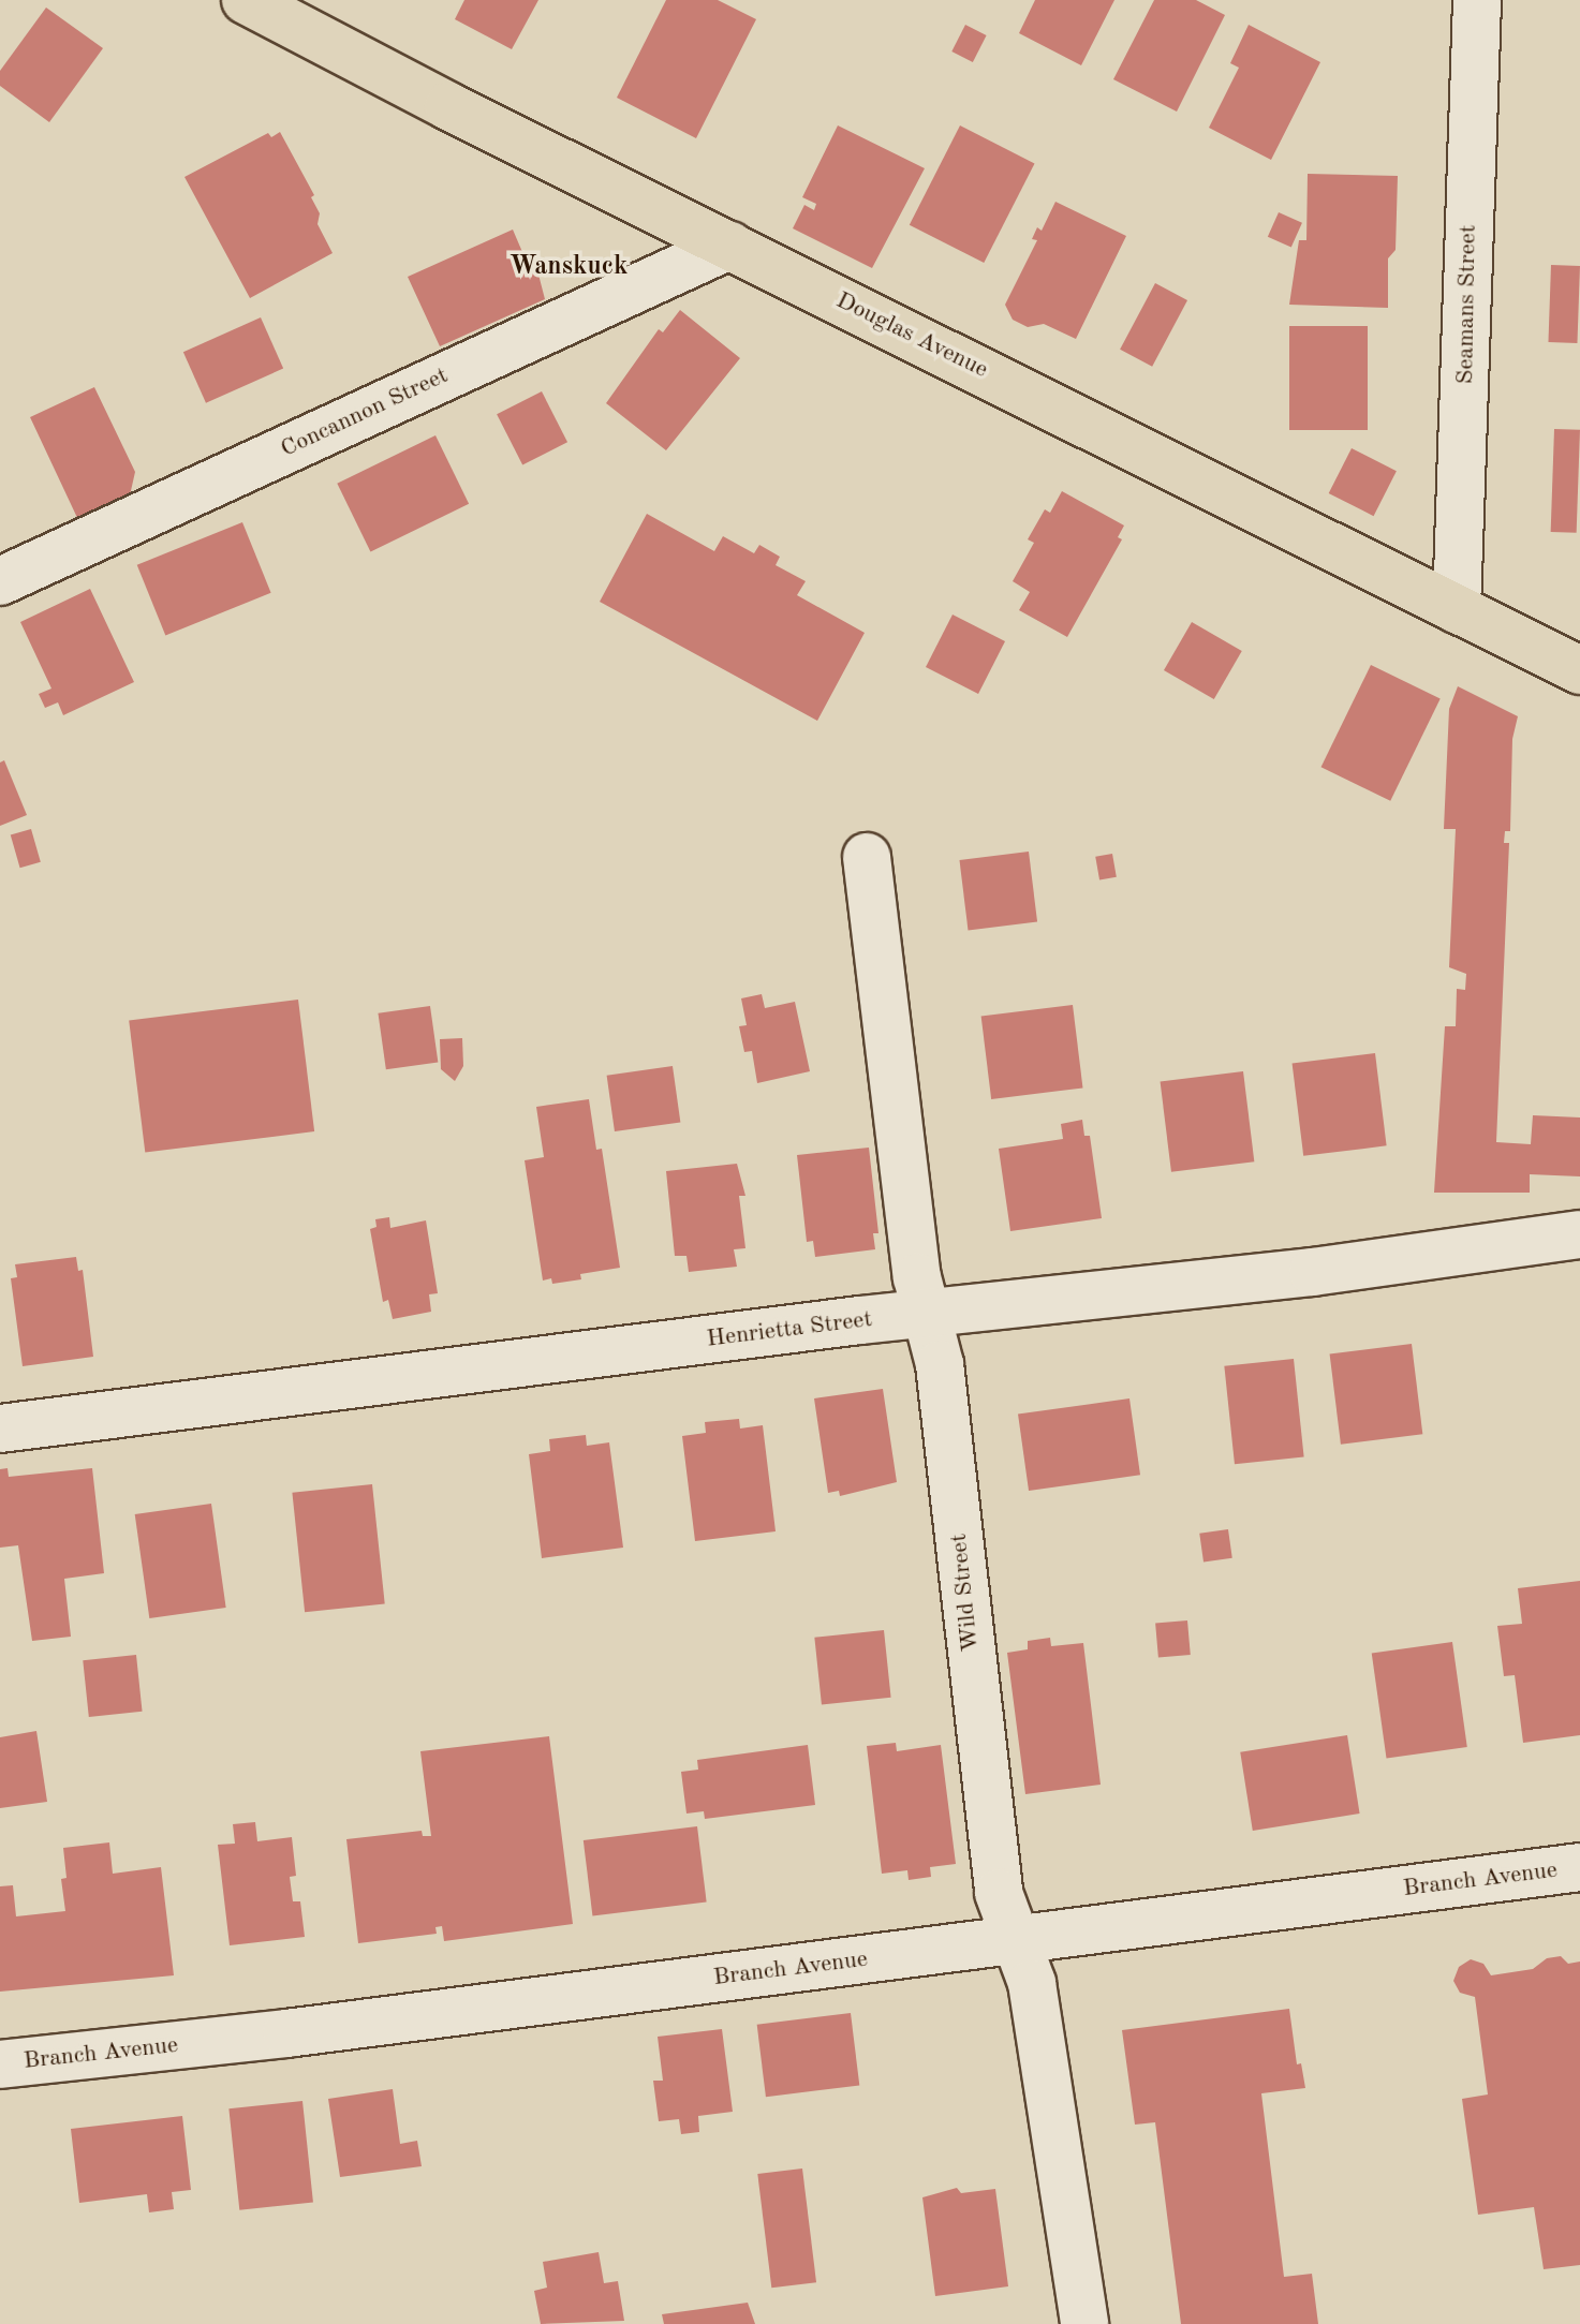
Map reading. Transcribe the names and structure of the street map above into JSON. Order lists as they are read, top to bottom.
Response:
{
  "streets": {
    "main road": ["Douglas Avenue"],
    "street": [
      "Seamans Street",
      "Concannon Street",
      "Henrietta Street",
      "Wild Street",
      "Branch Avenue"
    ]
  },
  "crossings": [
    ["Seamans Street", "Douglas Avenue"],
    ["Douglas Avenue", "Concannon Street"],
    ["Henrietta Street", "Wild Street"],
    ["Wild Street", "Branch Avenue"]
  ],
  "districts": ["Wanskuck"]
}
